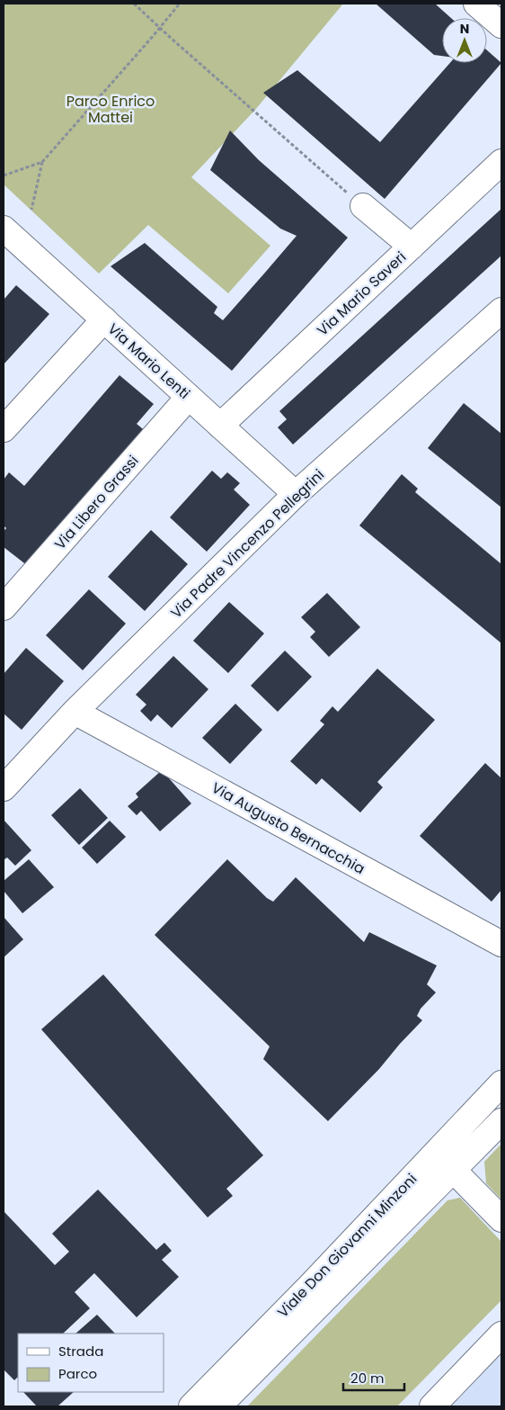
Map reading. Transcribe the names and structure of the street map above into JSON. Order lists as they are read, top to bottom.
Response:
{
  "streets": {
    "street": [
      "Via Mario Saveri",
      "Via Mario Lenti",
      "Via Libero Grassi",
      "Via Padre Vincenzo Pellegrini",
      "Via Augusto Bernacchia",
      "Viale Don Giovanni Minzoni"
    ]
  },
  "crossings": [
    ["Via Mario Saveri", "Via Mario Lenti"],
    ["Via Mario Lenti", "Via Libero Grassi"],
    ["Via Mario Lenti", "Via Padre Vincenzo Pellegrini"],
    ["Via Padre Vincenzo Pellegrini", "Via Augusto Bernacchia"]
  ],
  "parks": ["Parco Enrico Mattei"],
  "legend": ["Strada", "Parco"],
  "scale_bar": "20 m",
  "north": "top"
}
